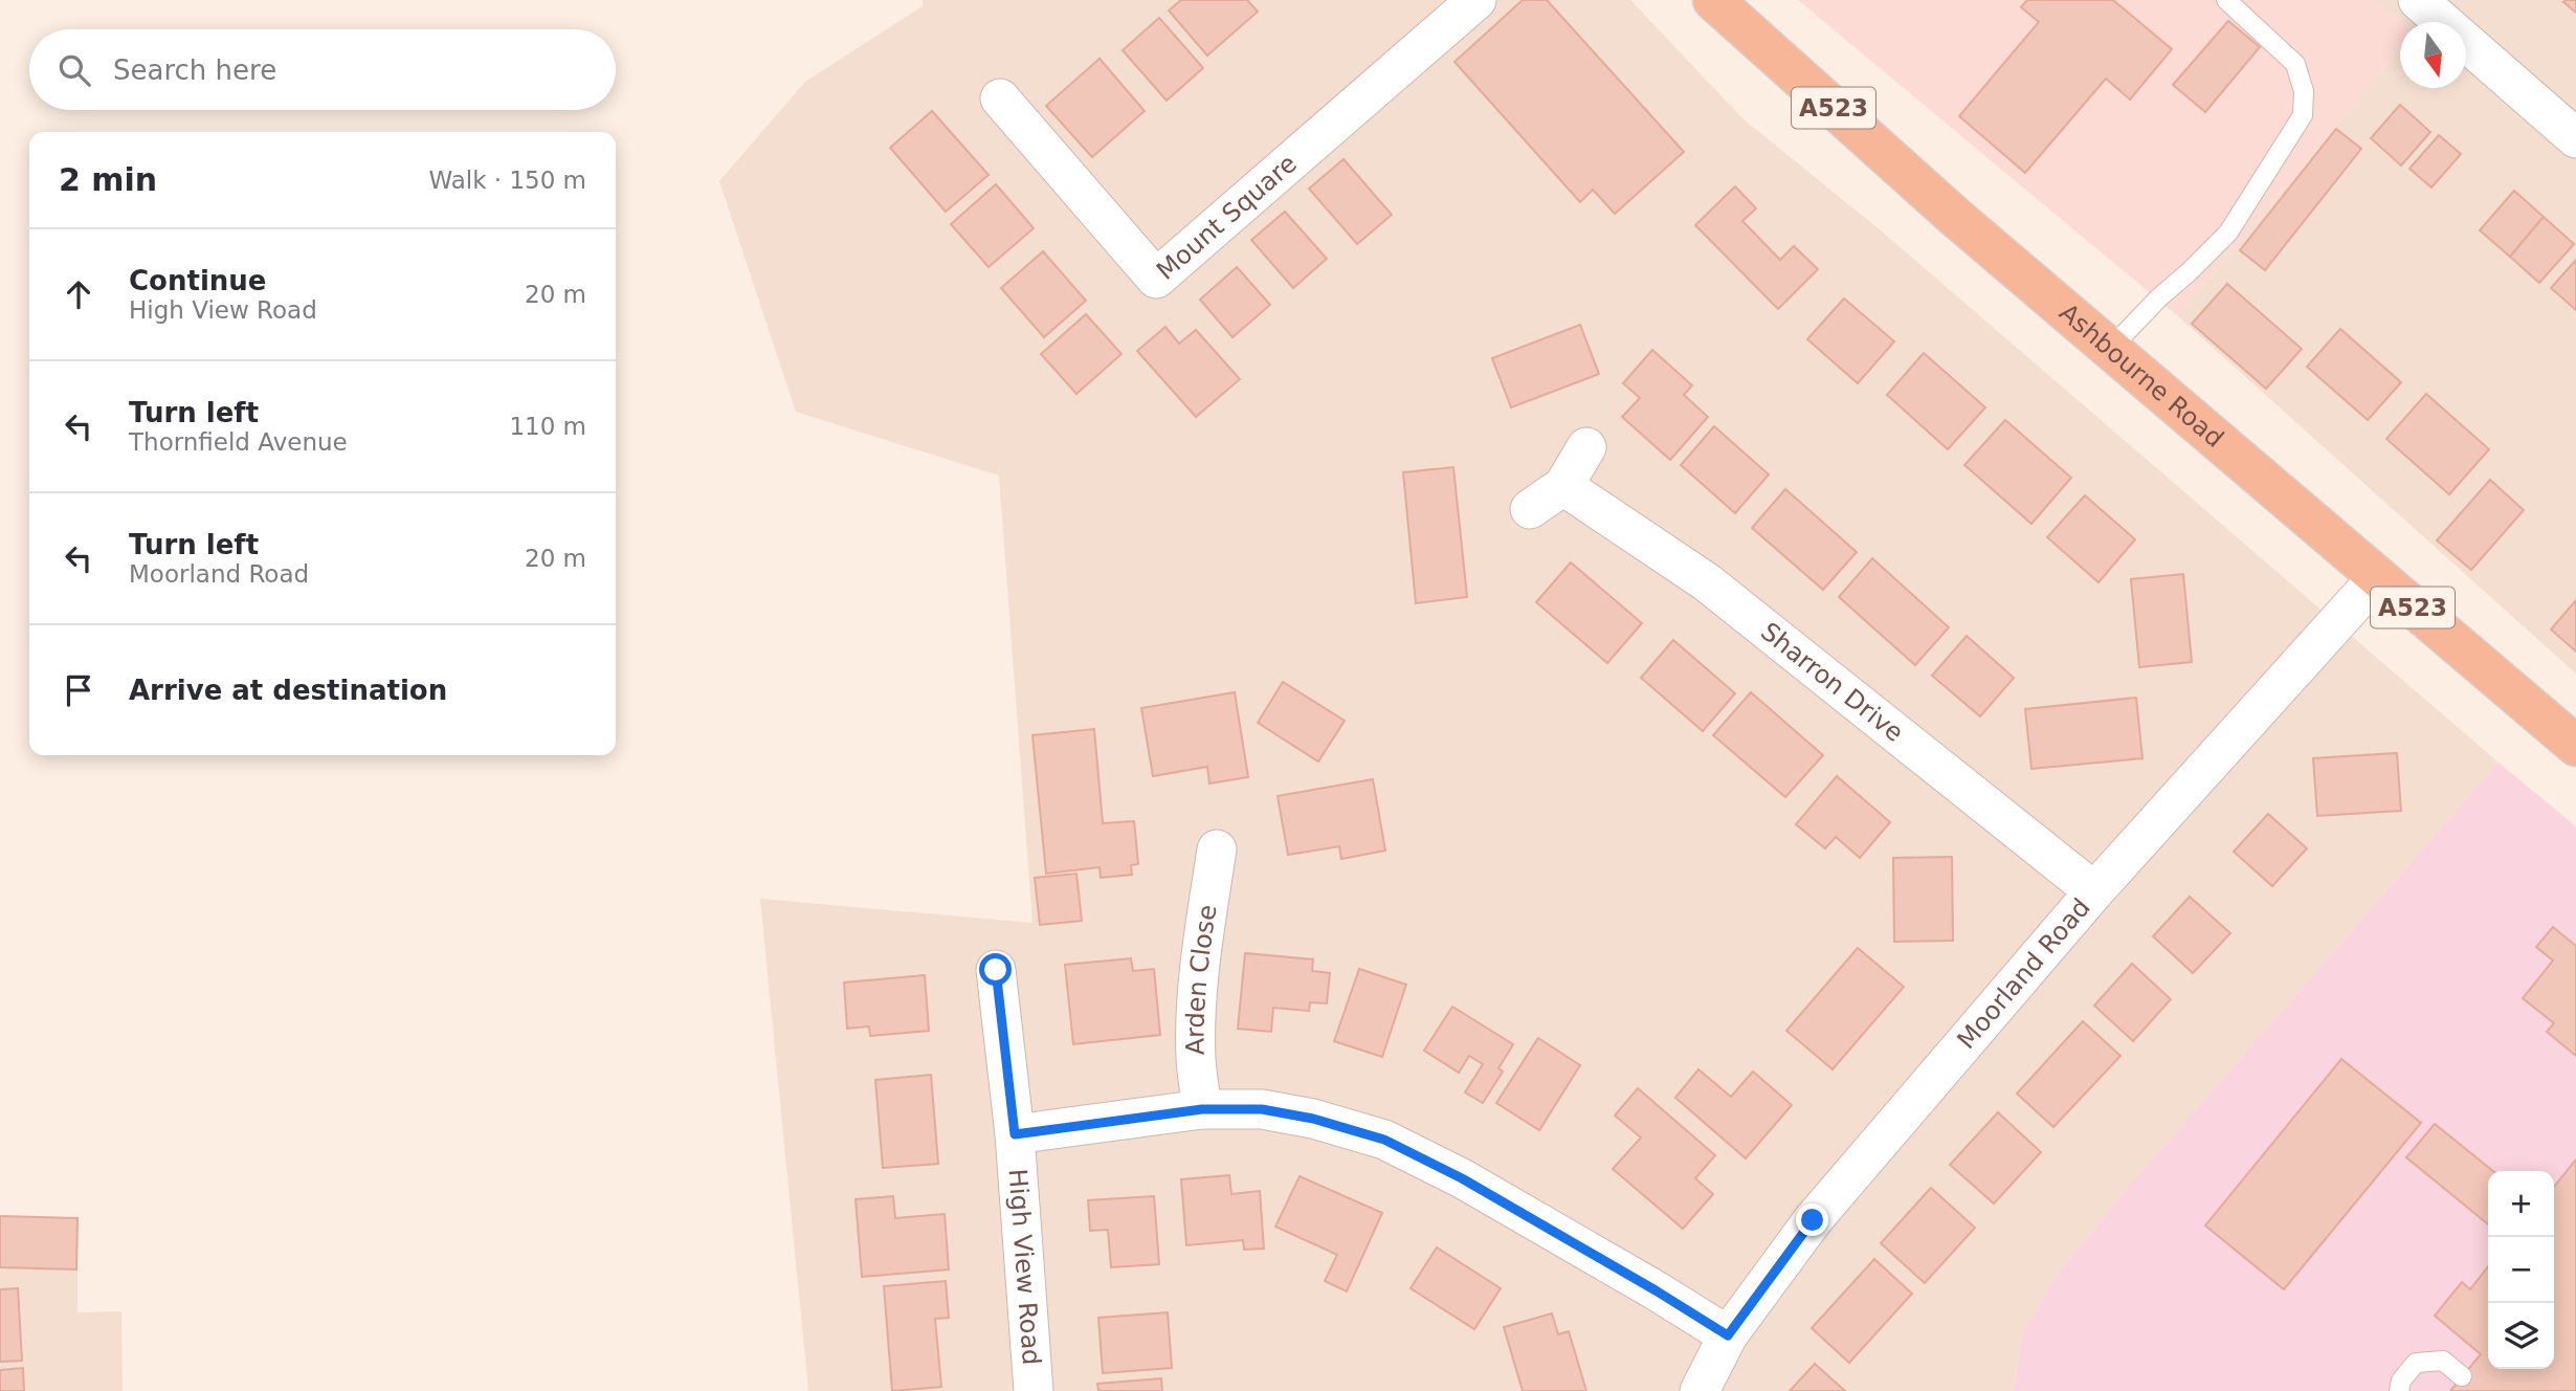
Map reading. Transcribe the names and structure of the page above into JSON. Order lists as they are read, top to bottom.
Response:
{
  "streets": {
    "highway": ["A523", "Ashbourne Road"],
    "street": [
      "Mount Square",
      "Sharron Drive",
      "Moorland Road",
      "Arden Close",
      "High View Road"
    ]
  },
  "crossings": [
    ["Ashbourne Road", "Moorland Road"],
    ["Sharron Drive", "Moorland Road"]
  ],
  "north": "bottom",
  "page": {
    "search": "Search here",
    "heading": ["2 min", "Walk · 150 m"],
    "list": [
      ["Continue", "High View Road", "20 m"],
      ["Turn left", "Thornfield Avenue", "110 m"],
      ["Turn left", "Moorland Road", "20 m"],
      "Arrive at destination"
    ],
    "map_buttons": ["+", "−"]
  }
}
